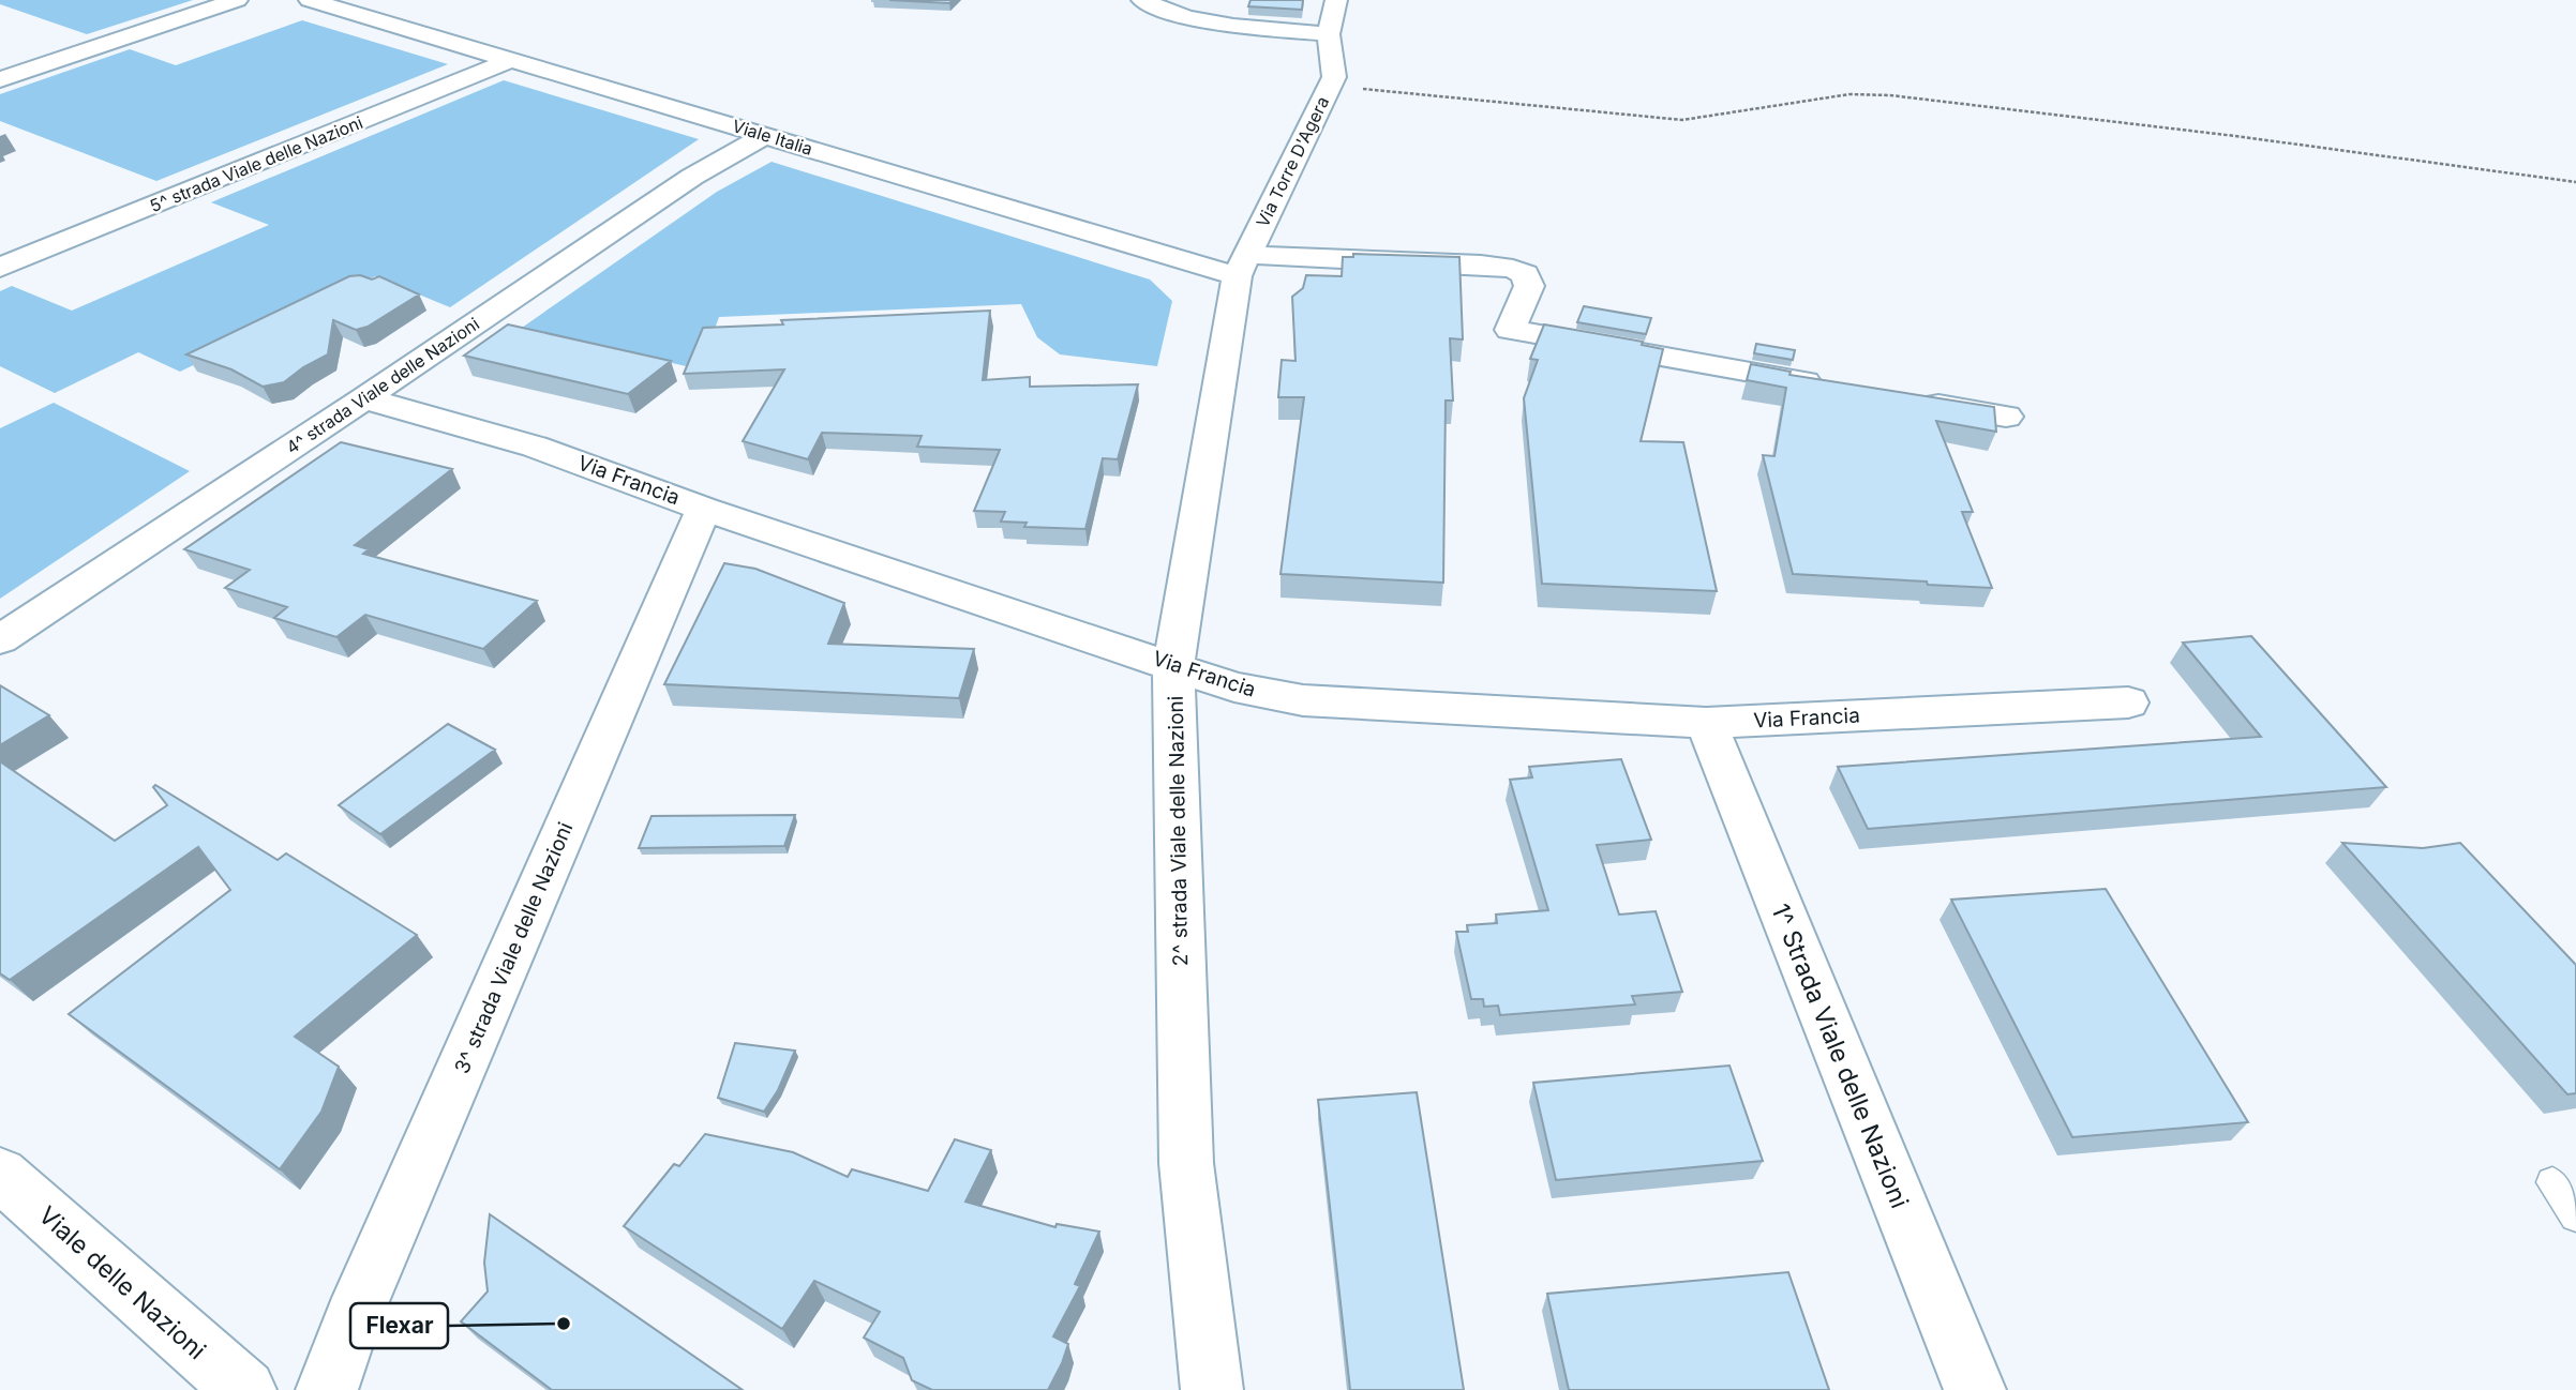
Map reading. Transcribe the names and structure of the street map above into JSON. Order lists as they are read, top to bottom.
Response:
{
  "streets": {
    "street": [
      "Viale Italia",
      "Via Torre D'Agera",
      "5^ strada Viale delle Nazioni",
      "4^ strada Viale delle Nazioni",
      "Via Francia",
      "2^ strada Viale delle Nazioni",
      "3^ strada Viale delle Nazioni",
      "1^ Strada Viale delle Nazioni",
      "Viale delle Nazioni"
    ]
  },
  "crossings": [
    ["Viale Italia", "Via Torre D'Agera"],
    ["Viale Italia", "5^ strada Viale delle Nazioni"],
    ["Viale Italia", "4^ strada Viale delle Nazioni"],
    ["Viale Italia", "2^ strada Viale delle Nazioni"],
    ["Via Torre D'Agera", "2^ strada Viale delle Nazioni"],
    ["4^ strada Viale delle Nazioni", "Via Francia"],
    ["Via Francia", "2^ strada Viale delle Nazioni"],
    ["Via Francia", "3^ strada Viale delle Nazioni"],
    ["Via Francia", "1^ Strada Viale delle Nazioni"]
  ],
  "places": ["Flexar"]
}
